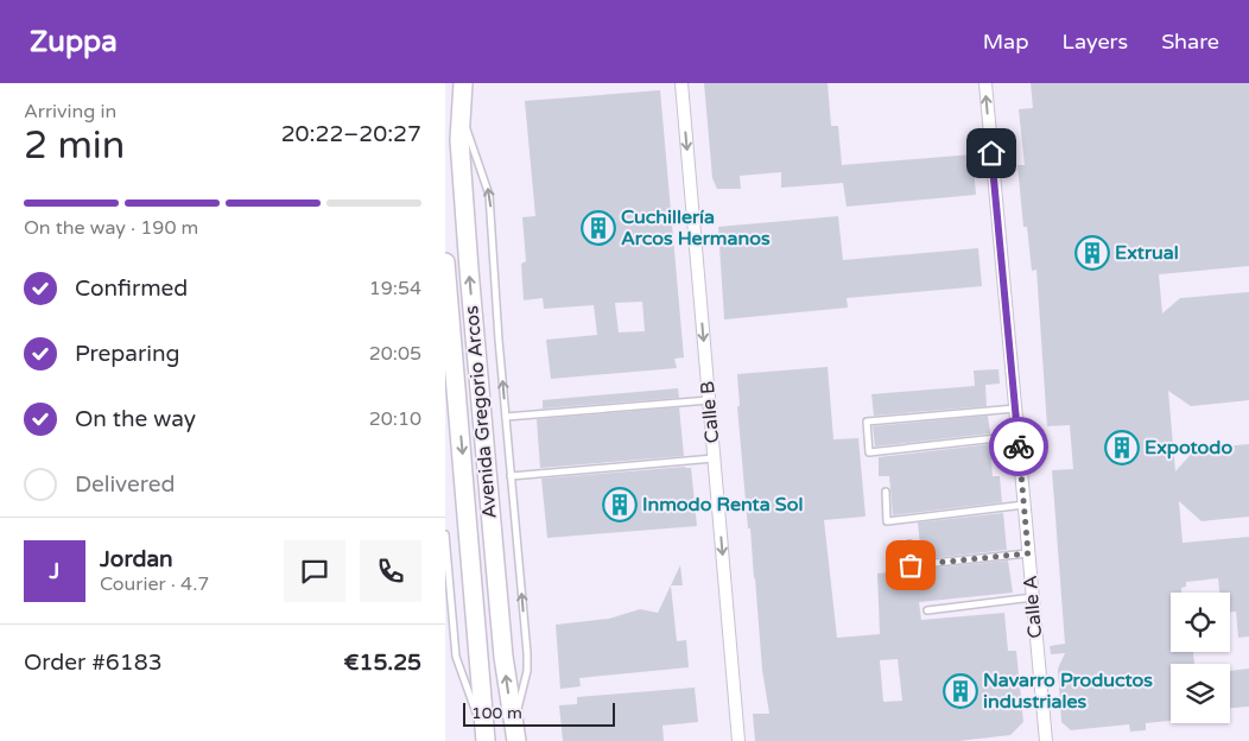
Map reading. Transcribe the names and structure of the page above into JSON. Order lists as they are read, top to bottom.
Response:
{
  "streets": {
    "main road": ["Avenida Gregorio Arcos"],
    "street": ["Calle B", "Calle A"]
  },
  "one_way": ["Calle B", "Calle A"],
  "places": {
    "building": [
      "Cuchillería Arcos Hermanos",
      "Extrual",
      "Expotodo",
      "Inmodo Renta Sol",
      "Navarro Productos industriales"
    ]
  },
  "scale_bar": "100 m",
  "page": {
    "header": "Zuppa",
    "nav": ["Map", "Layers", "Share"],
    "heading": ["2 min", "Arriving in", "20:22–20:27"],
    "panel": [
      "Jordan",
      "Courier · 4.7",
      "Order #6183",
      "€15.25"
    ],
    "bar": "On the way · 190 m",
    "list": [
      ["Confirmed", "19:54"],
      ["Preparing", "20:05"],
      ["On the way", "20:10"],
      "Delivered"
    ],
    "round": "J",
    "scale": "100 m"
  }
}
